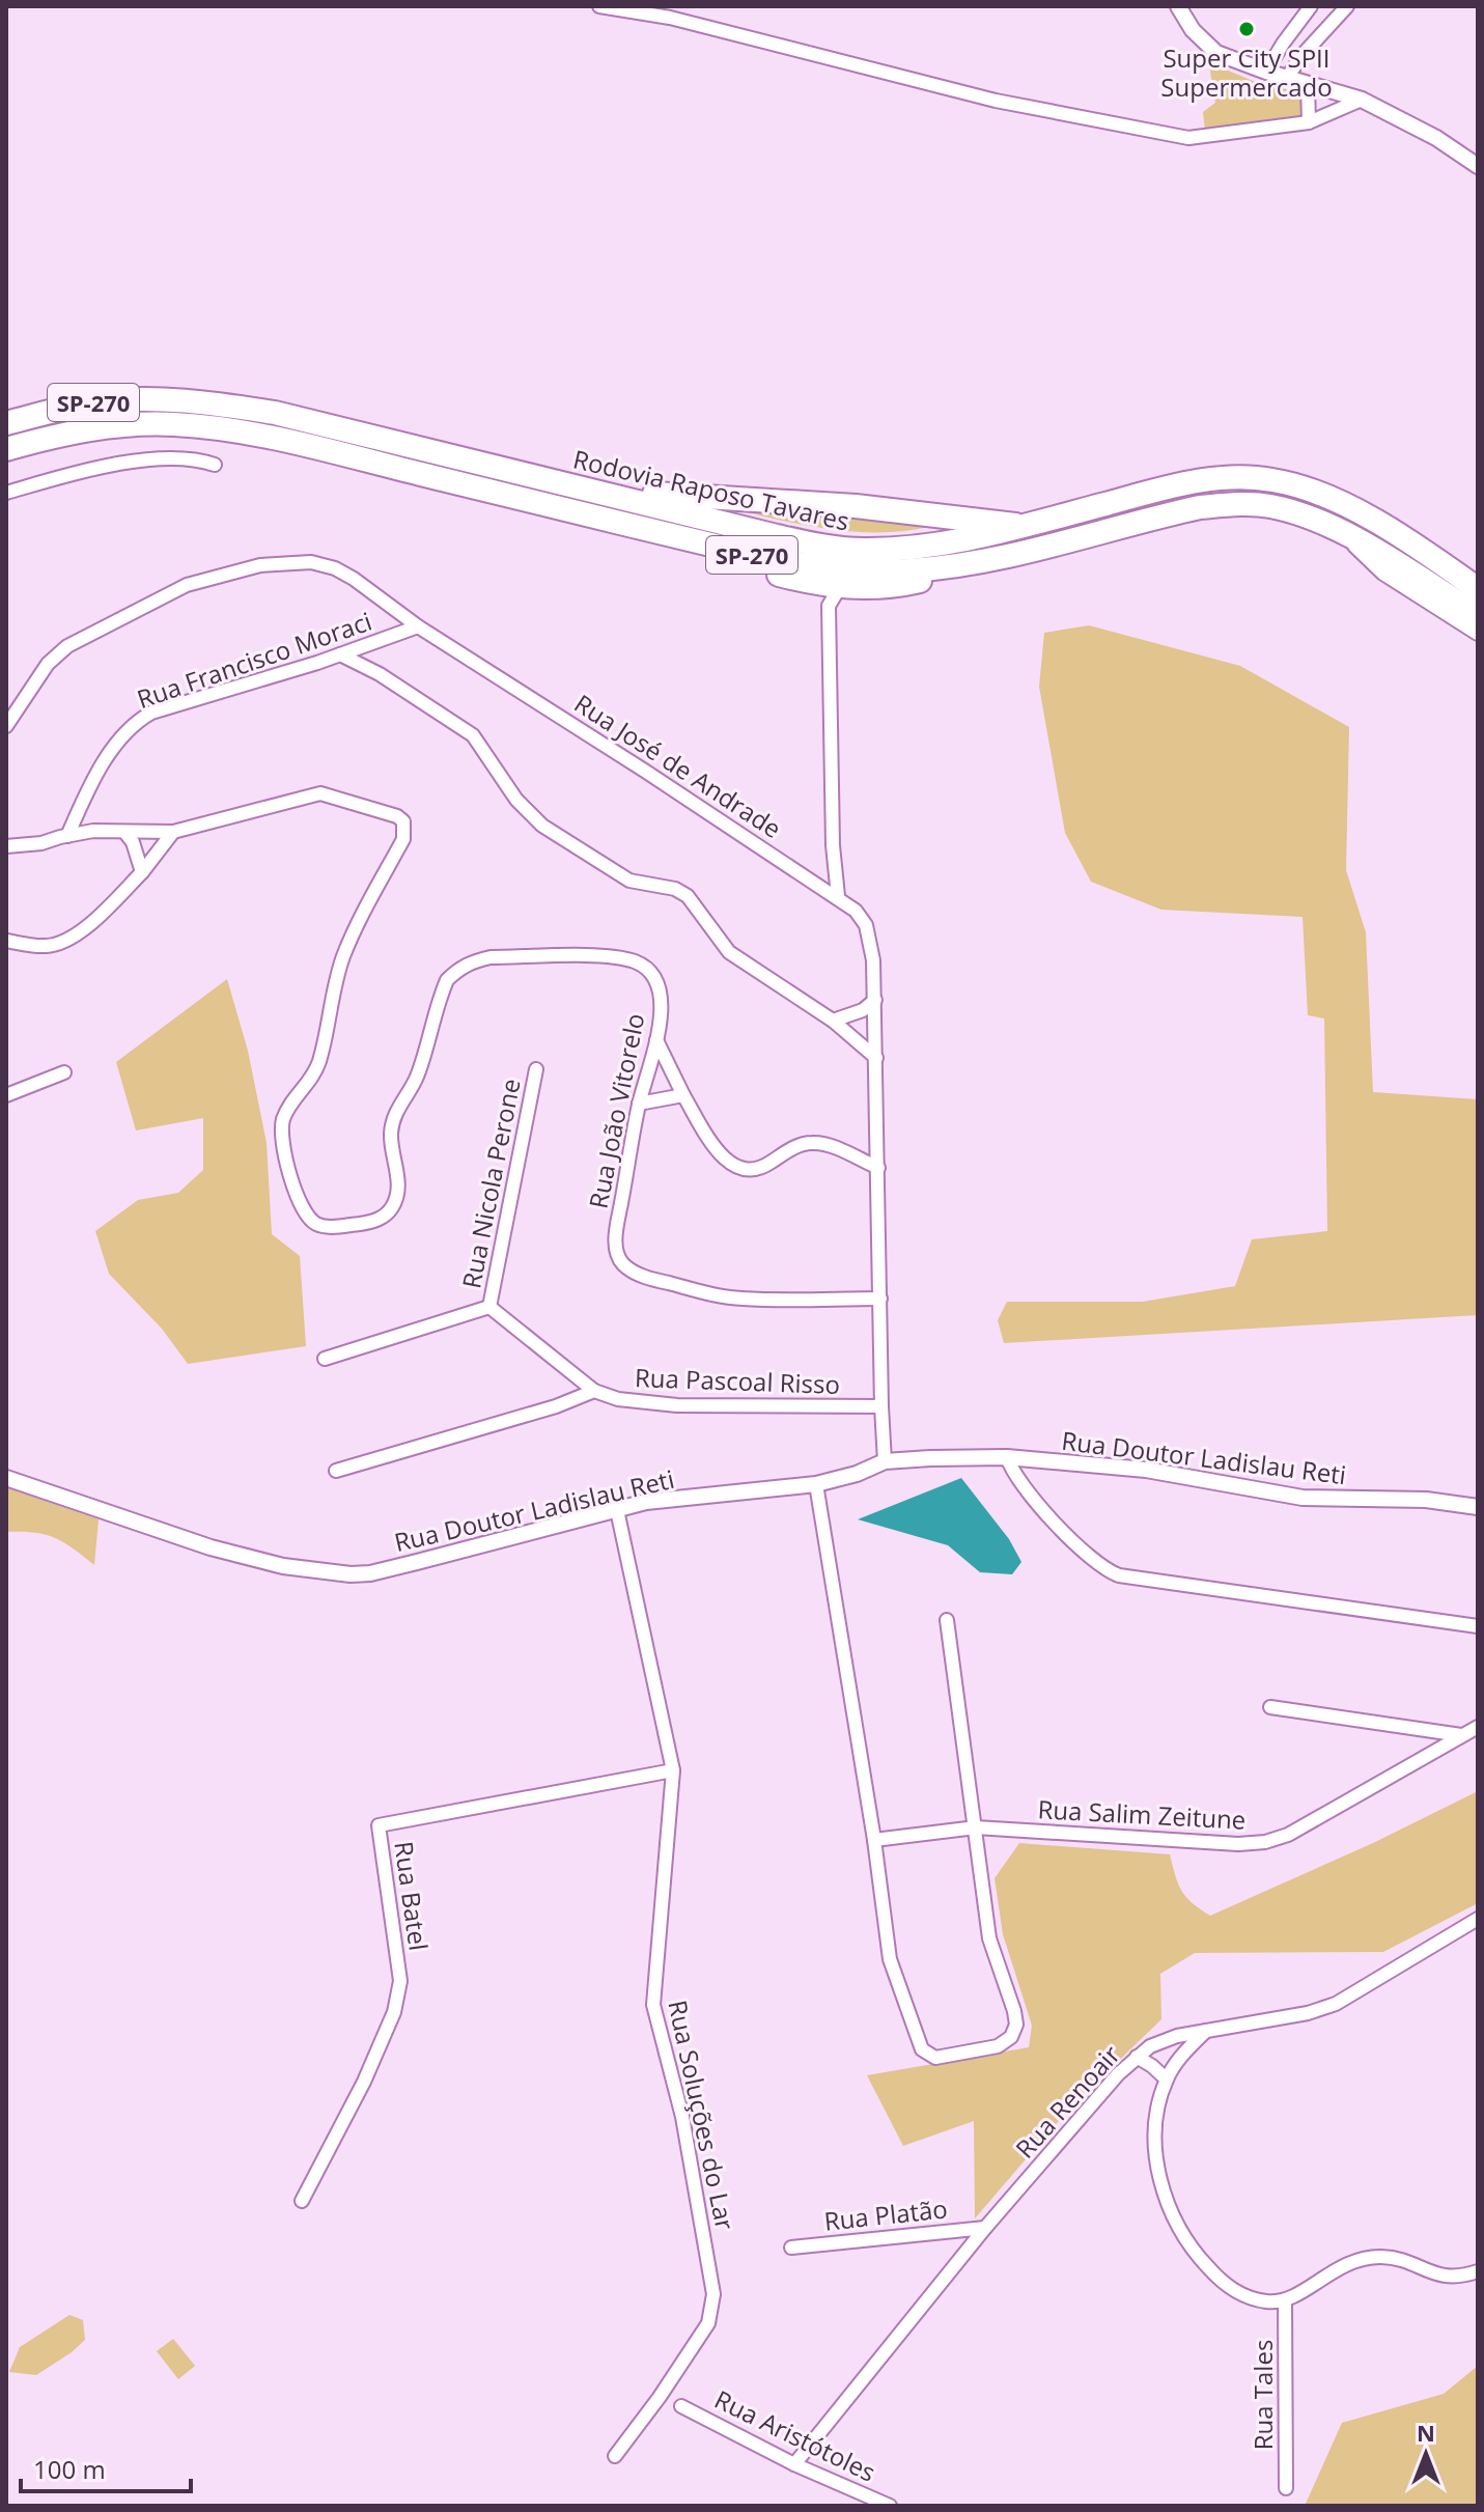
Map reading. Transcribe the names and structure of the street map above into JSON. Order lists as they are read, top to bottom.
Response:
{
  "streets": {
    "highway": ["SP-270", "Rodovia Raposo Tavares"],
    "street": [
      "Rua Francisco Moraci",
      "Rua José de Andrade",
      "Rua João Vitorelo",
      "Rua Nicola Perone",
      "Rua Pascoal Risso",
      "Rua Doutor Ladislau Reti",
      "Rua Salim Zeitune",
      "Rua Batel",
      "Rua Renoair",
      "Rua Soluções do Lar",
      "Rua Platão",
      "Rua Tales",
      "Rua Aristótoles"
    ]
  },
  "crossings": [
    ["Rua Francisco Moraci", "Rua José de Andrade"],
    ["Rua José de Andrade", "Rua João Vitorelo"],
    ["Rua José de Andrade", "Rua Pascoal Risso"],
    ["Rua José de Andrade", "Rua Doutor Ladislau Reti"],
    ["Rua Nicola Perone", "Rua Pascoal Risso"],
    ["Rua Doutor Ladislau Reti", "Rua Soluções do Lar"],
    ["Rua Batel", "Rua Soluções do Lar"],
    ["Rua Renoair", "Rua Platão"],
    ["Rua Renoair", "Rua Aristótoles"]
  ],
  "places": ["Super City SPII Supermercado"],
  "scale_bar": "100 m",
  "north": "top"
}
